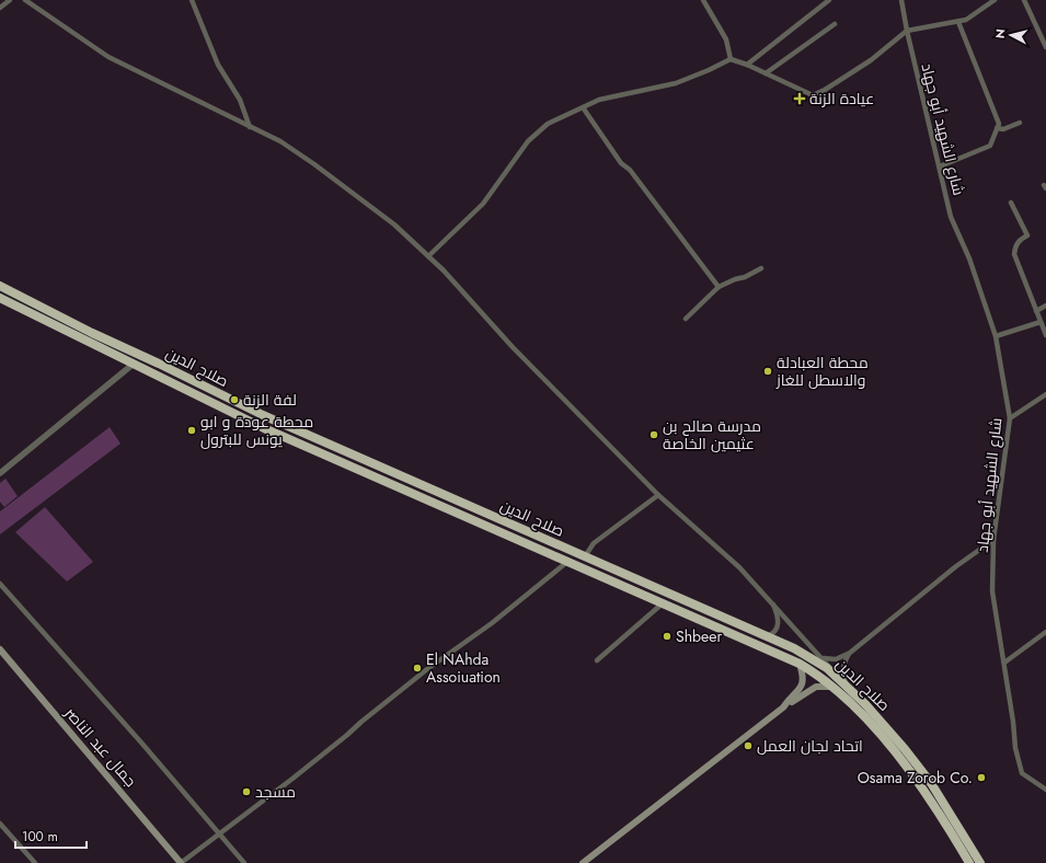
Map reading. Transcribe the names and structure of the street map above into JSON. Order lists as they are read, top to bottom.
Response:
{
  "streets": {
    "highway": ["صلاح الدين"],
    "main road": ["جمال عبد الناصر"],
    "street": ["شارع الشهيد أبو جهاد"]
  },
  "places": {
    "health": ["عيادة الزنة"],
    "other": [
      "محطة العبادلة والاسطل للغاز",
      "لفة الزنة",
      "محطة عودة و ابو يونس للبترول",
      "مدرسة صالح بن عثيمين الخاصة",
      "Shbeer",
      "El NAhda Assoiuation",
      "اتحاد لجان العمل",
      "Osama Zorob Co.",
      "مسجد"
    ]
  },
  "scale_bar": "100 m",
  "north": "left"
}
